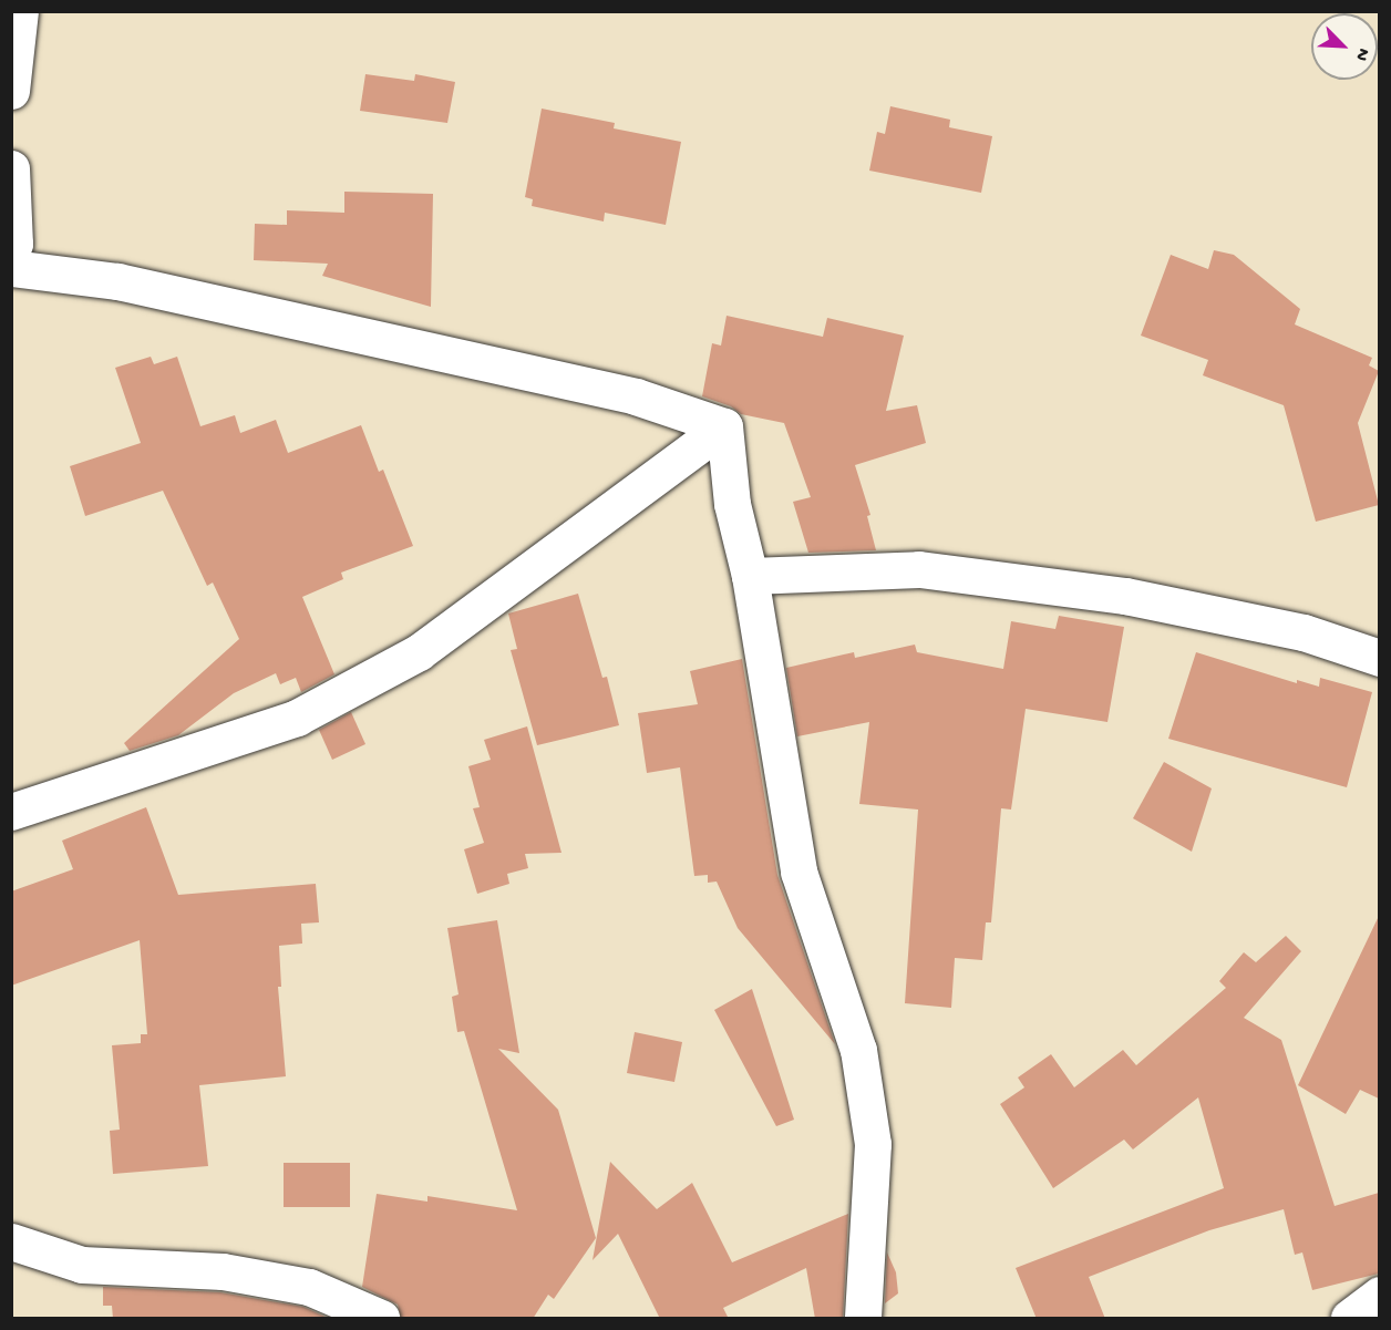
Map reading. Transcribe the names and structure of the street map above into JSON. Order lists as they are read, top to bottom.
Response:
{
  "north": "bottom right"
}
